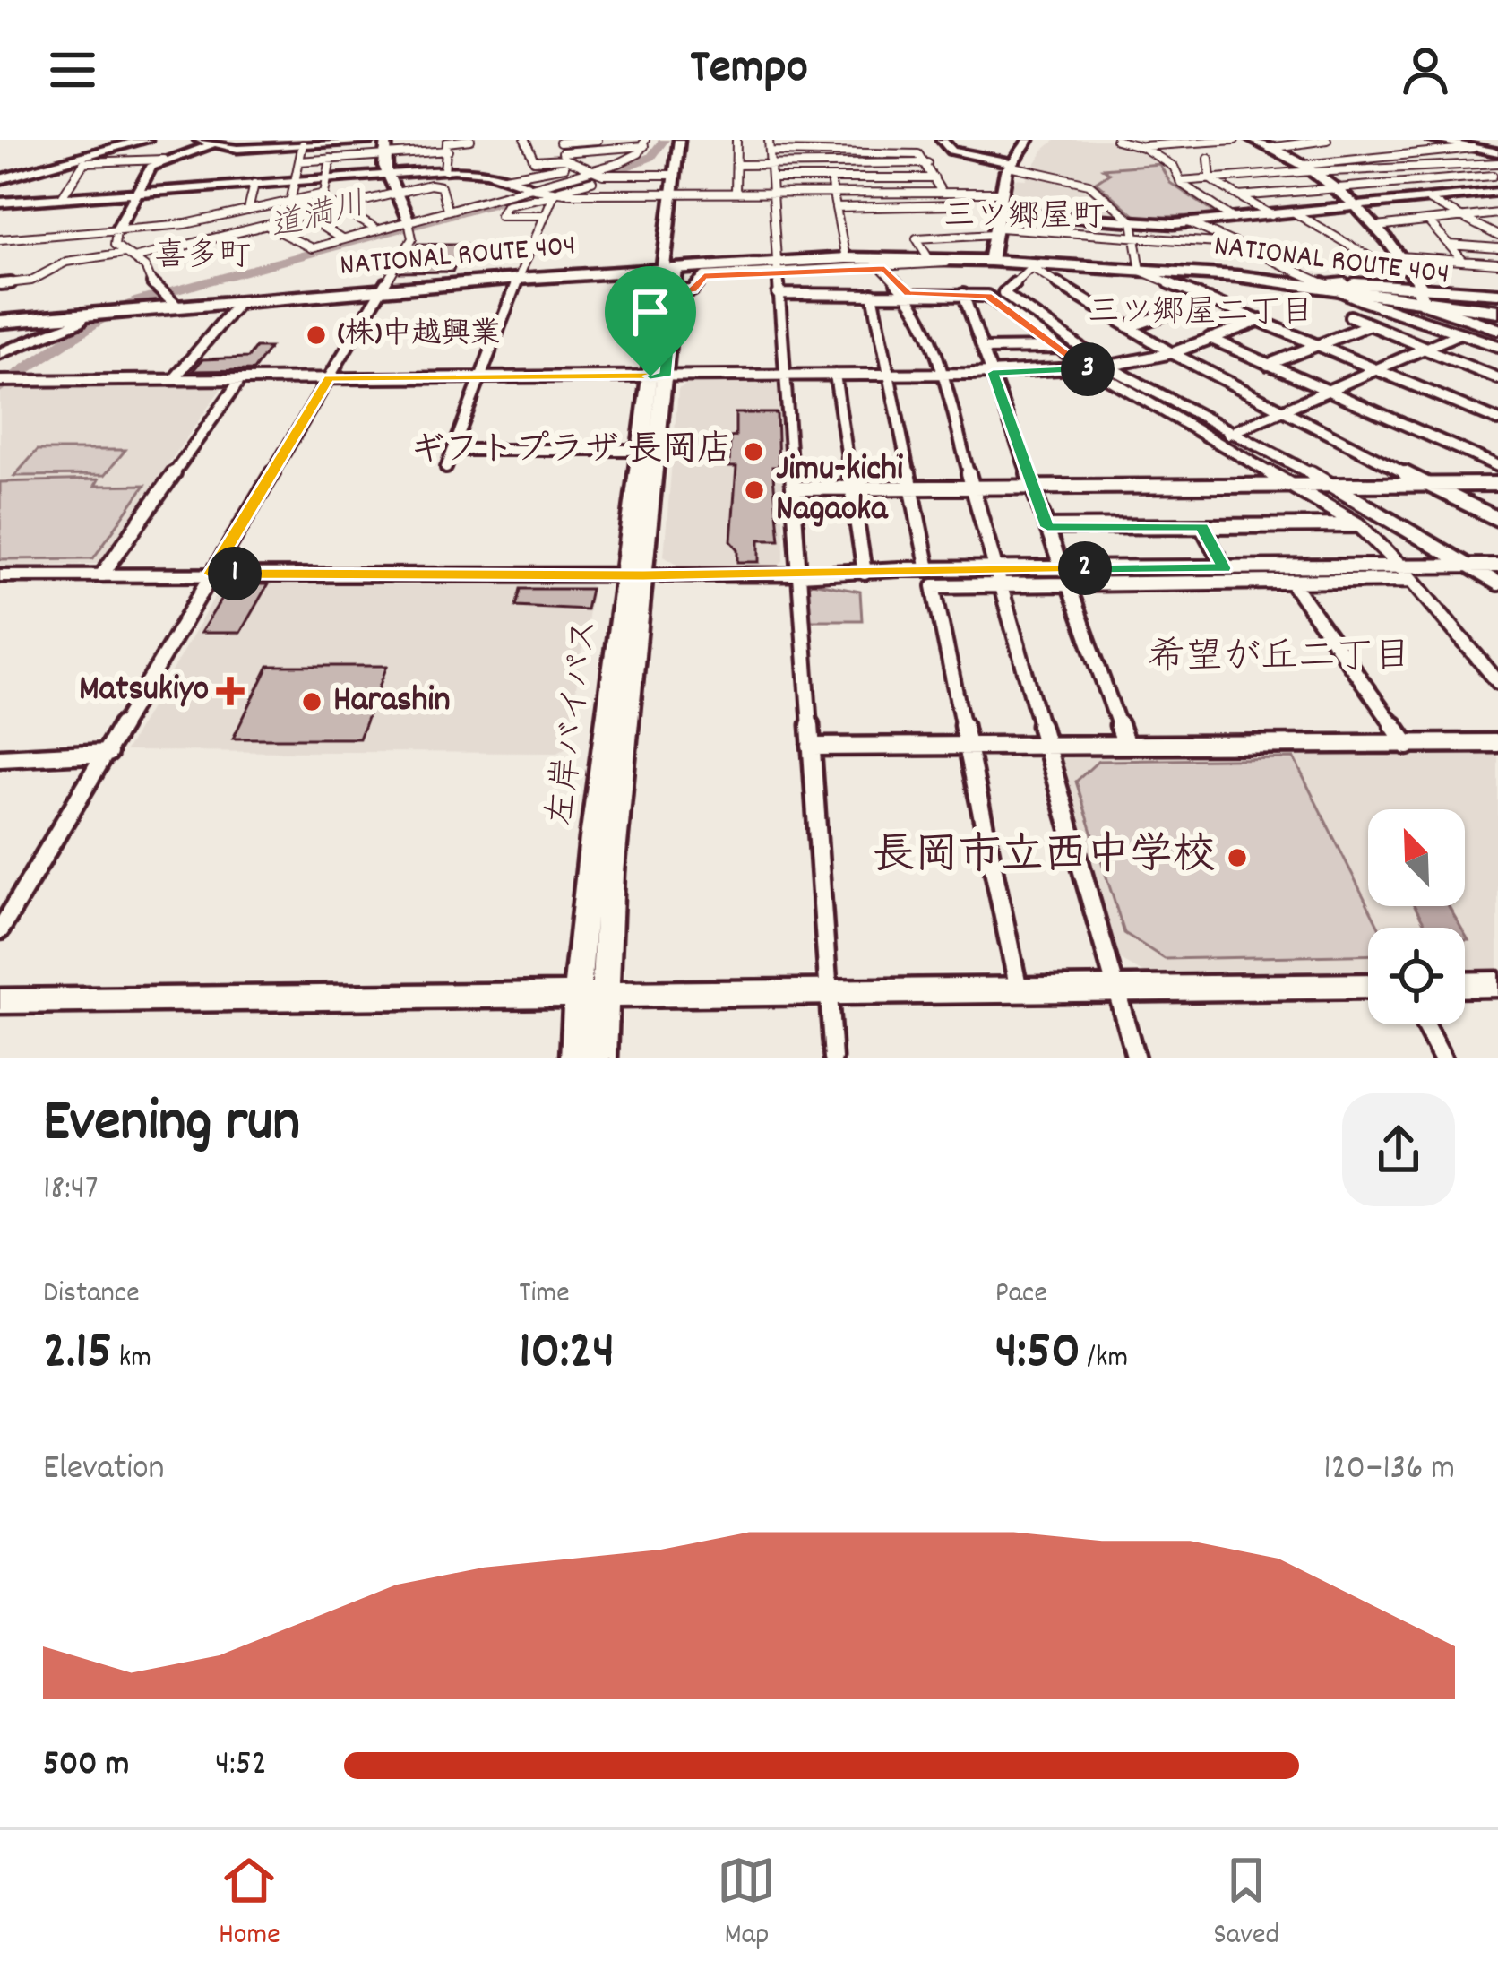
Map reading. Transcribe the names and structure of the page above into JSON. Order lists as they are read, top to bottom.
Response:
{
  "streets": {
    "highway": ["NATIONAL ROUTE 404"],
    "street": ["左岸バイパス"]
  },
  "crossings": [
    ["NATIONAL ROUTE 404", "左岸バイパス"]
  ],
  "districts": [
    "三ツ郷屋町",
    "喜多町",
    "三ツ郷屋二丁目",
    "希望が丘二丁目"
  ],
  "water": ["道満川"],
  "places": {
    "other": [
      "(株)中越興業",
      "ギフトプラザ 長岡店",
      "Jimu-kichi Nagaoka",
      "Harashin",
      "長岡市立西中学校"
    ],
    "health": ["Matsukiyo"]
  },
  "north": "top left",
  "page": {
    "header": "Tempo",
    "pins": ["3", "2", "1"],
    "heading": ["Evening run", "18:47"],
    "stats": [
      ["Distance", "2.15 km"],
      ["Time", "10:24"],
      ["Pace", "4:50 /km"]
    ],
    "chart": ["Elevation", "120–136 m"],
    "list": [
      {
        "name": "500 m",
        "note": "4:52"
      }
    ],
    "tabs": ["Home", "Map", "Saved"]
  }
}
